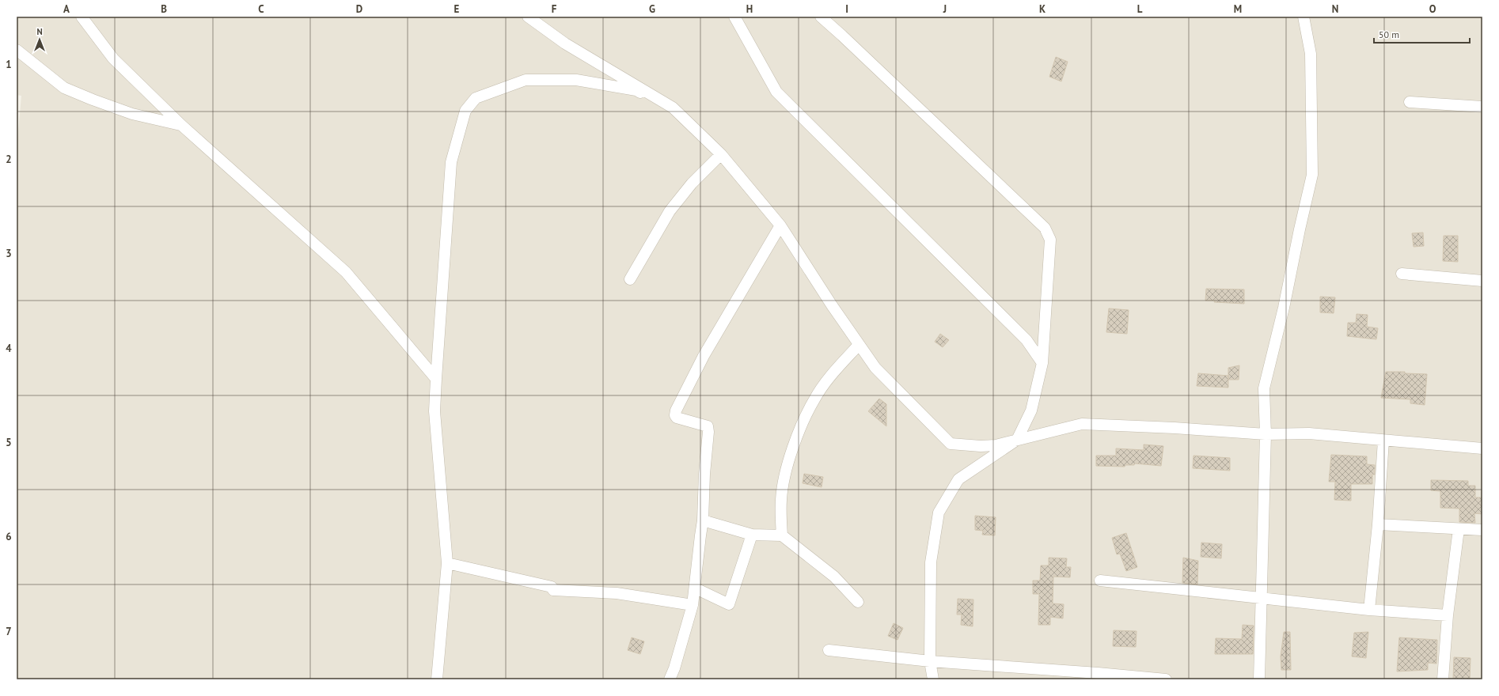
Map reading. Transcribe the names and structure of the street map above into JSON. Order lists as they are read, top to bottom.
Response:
{
  "scale_bar": "50 m",
  "north": "top",
  "grid": {
    "columns": [
      "A",
      "B",
      "C",
      "D",
      "E",
      "F",
      "G",
      "H",
      "I",
      "J",
      "K",
      "L",
      "M",
      "N",
      "O"
    ],
    "rows": [
      "1",
      "2",
      "3",
      "4",
      "5",
      "6",
      "7"
    ]
  }
}
